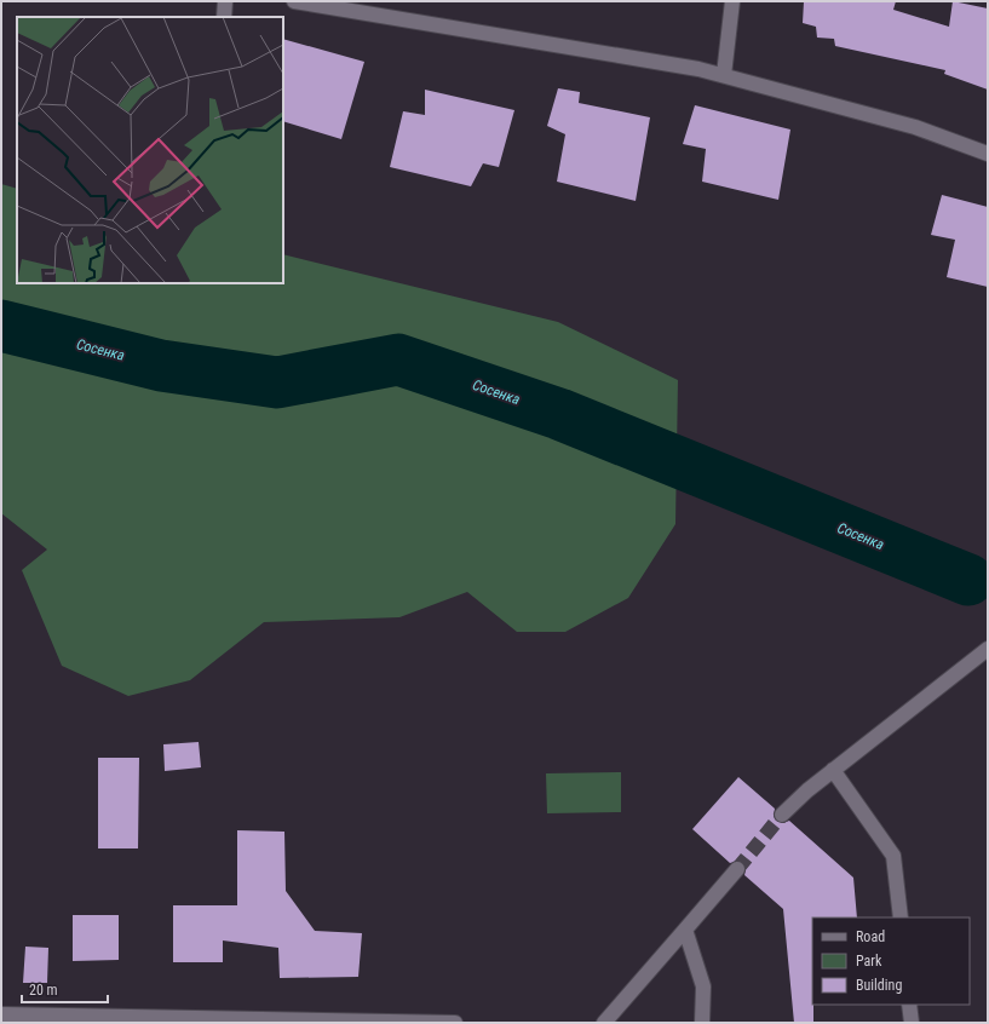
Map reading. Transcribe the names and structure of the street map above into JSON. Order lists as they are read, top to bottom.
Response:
{
  "water": ["Сосенка"],
  "legend": ["Road", "Park", "Building"],
  "scale_bar": "20 m"
}
